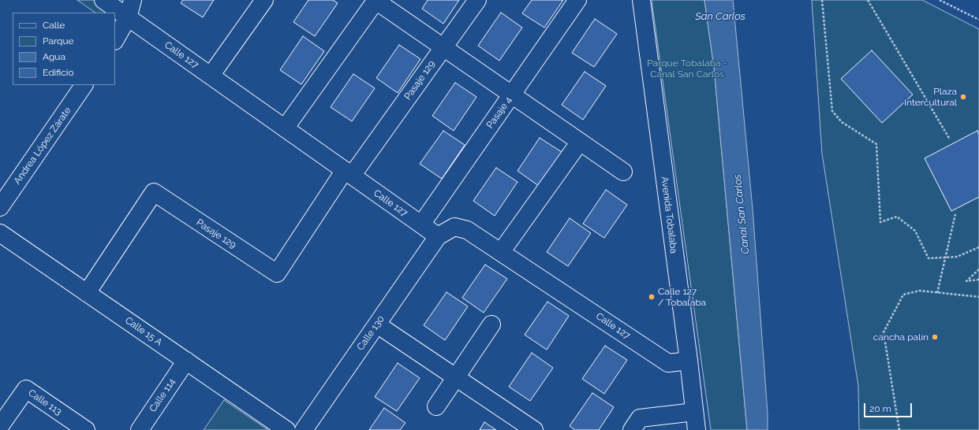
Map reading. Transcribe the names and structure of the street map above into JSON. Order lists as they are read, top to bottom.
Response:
{
  "streets": {
    "street": [
      "Calle 127",
      "Pasaje 129",
      "Pasaje 4",
      "Andrea López Zárate",
      "Avenida Tobalaba",
      "Calle 15 A",
      "Calle 130",
      "Calle 114",
      "Calle 113"
    ]
  },
  "crossings": [
    ["Calle 127", "Pasaje 129"],
    ["Calle 127", "Pasaje 4"],
    ["Calle 127", "Avenida Tobalaba"],
    ["Calle 127", "Calle 130"],
    ["Pasaje 129", "Calle 15 A"],
    ["Calle 15 A", "Calle 114"]
  ],
  "water": ["San Carlos", "Canal San Carlos"],
  "parks": ["Parque Tobalaba - Canal San Carlos"],
  "places": ["Plaza Intercultural", "Calle 127 / Tobalaba", "cancha palín"],
  "legend": [
    "Calle",
    "Parque",
    "Agua",
    "Edificio"
  ],
  "scale_bar": "20 m"
}
